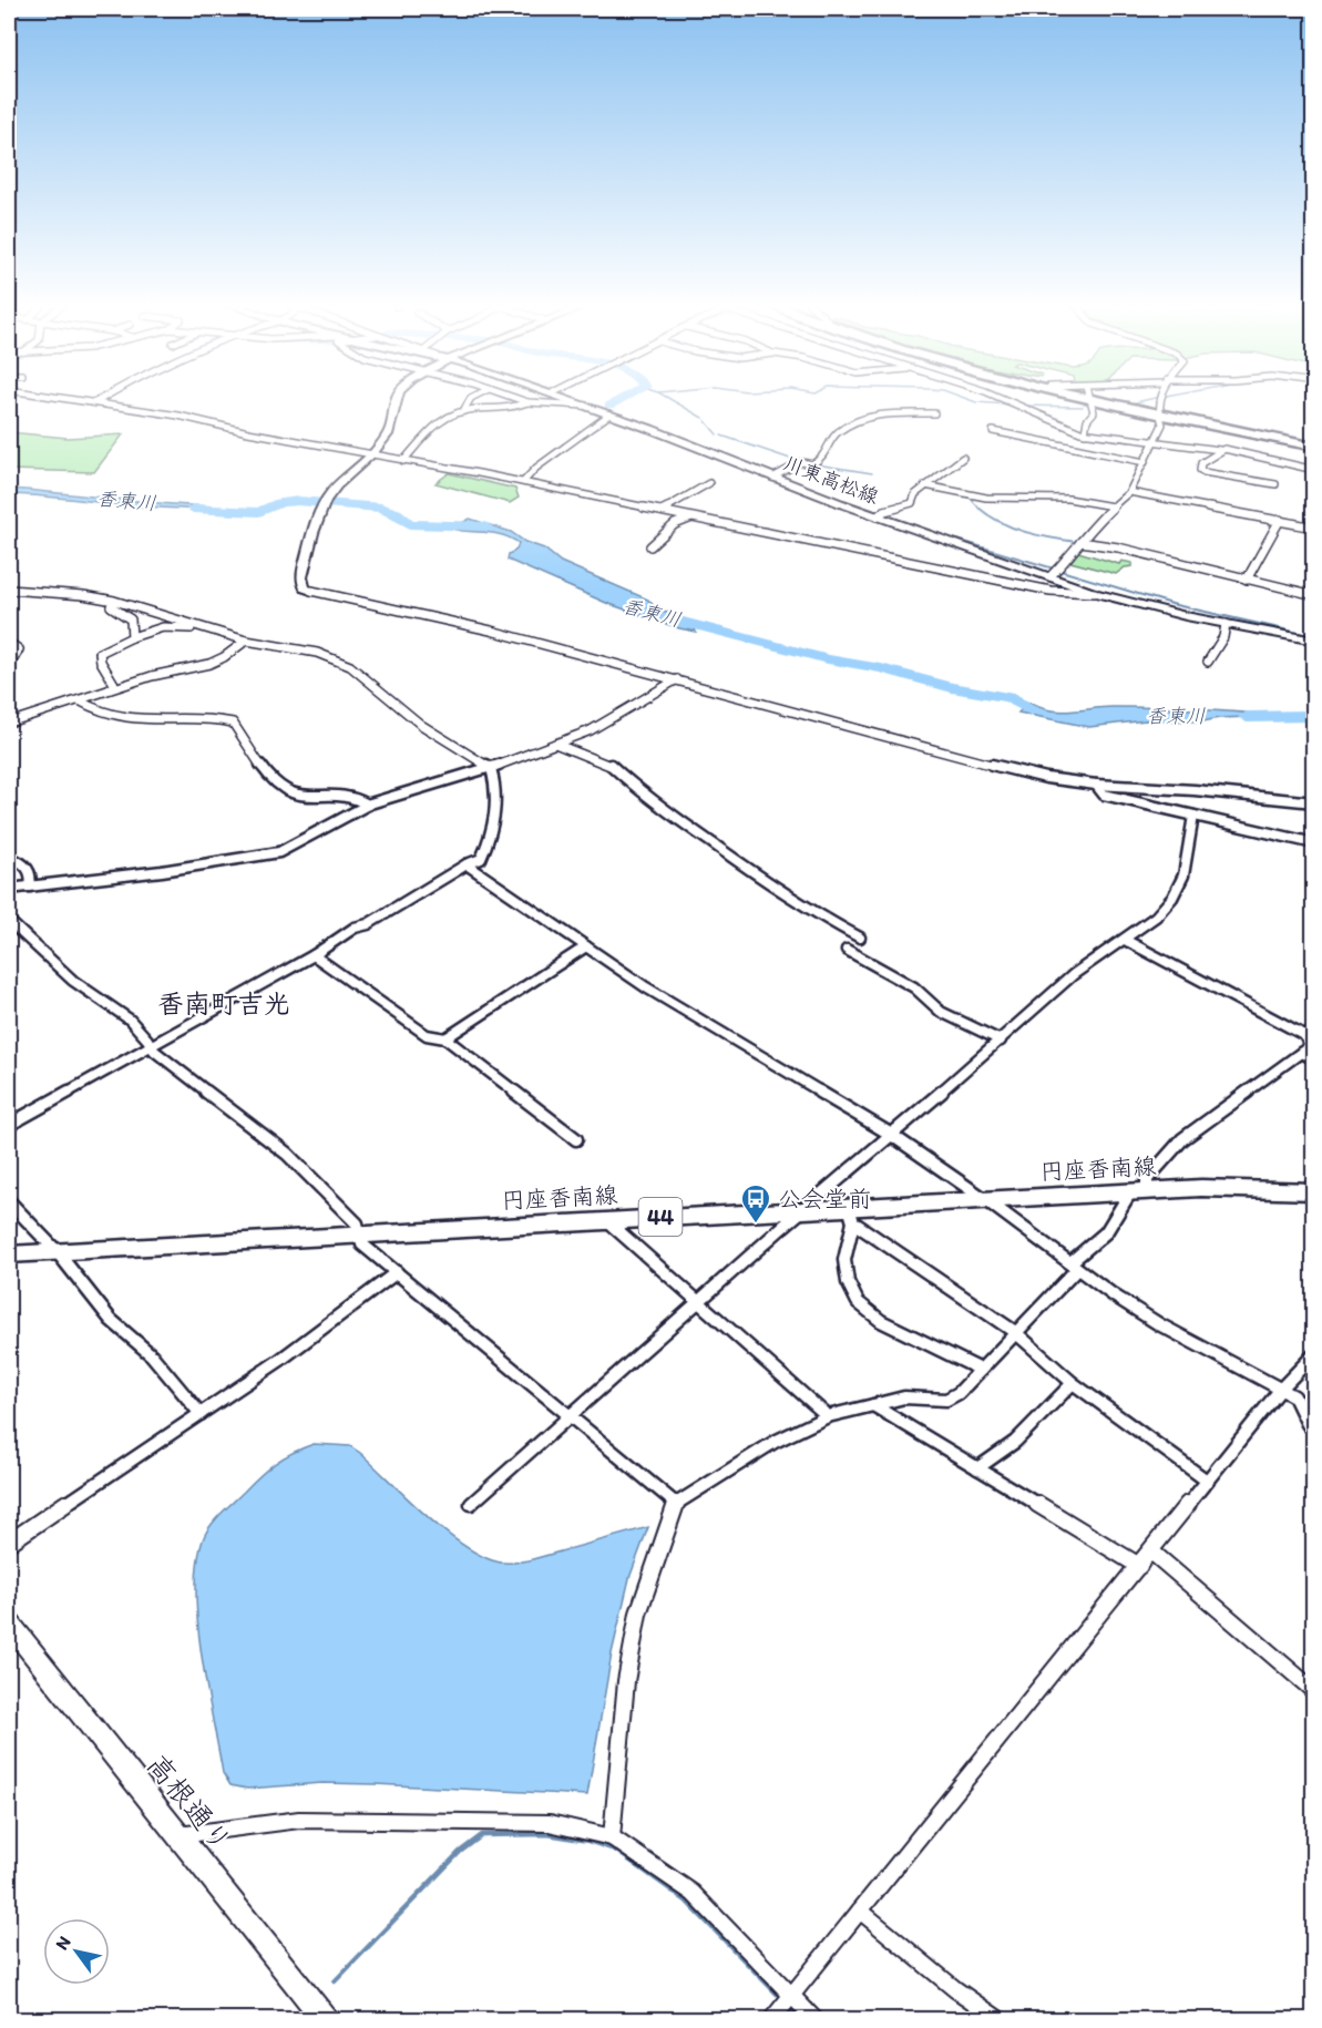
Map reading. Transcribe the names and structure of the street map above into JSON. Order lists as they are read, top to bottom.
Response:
{
  "streets": {
    "main road": [
      "川東高松線",
      "円座香南線",
      "44",
      "高根通り"
    ]
  },
  "districts": ["香南町吉光"],
  "water": ["香東川"],
  "places": {
    "bus stop": ["公会堂前"]
  },
  "north": "top left"
}
